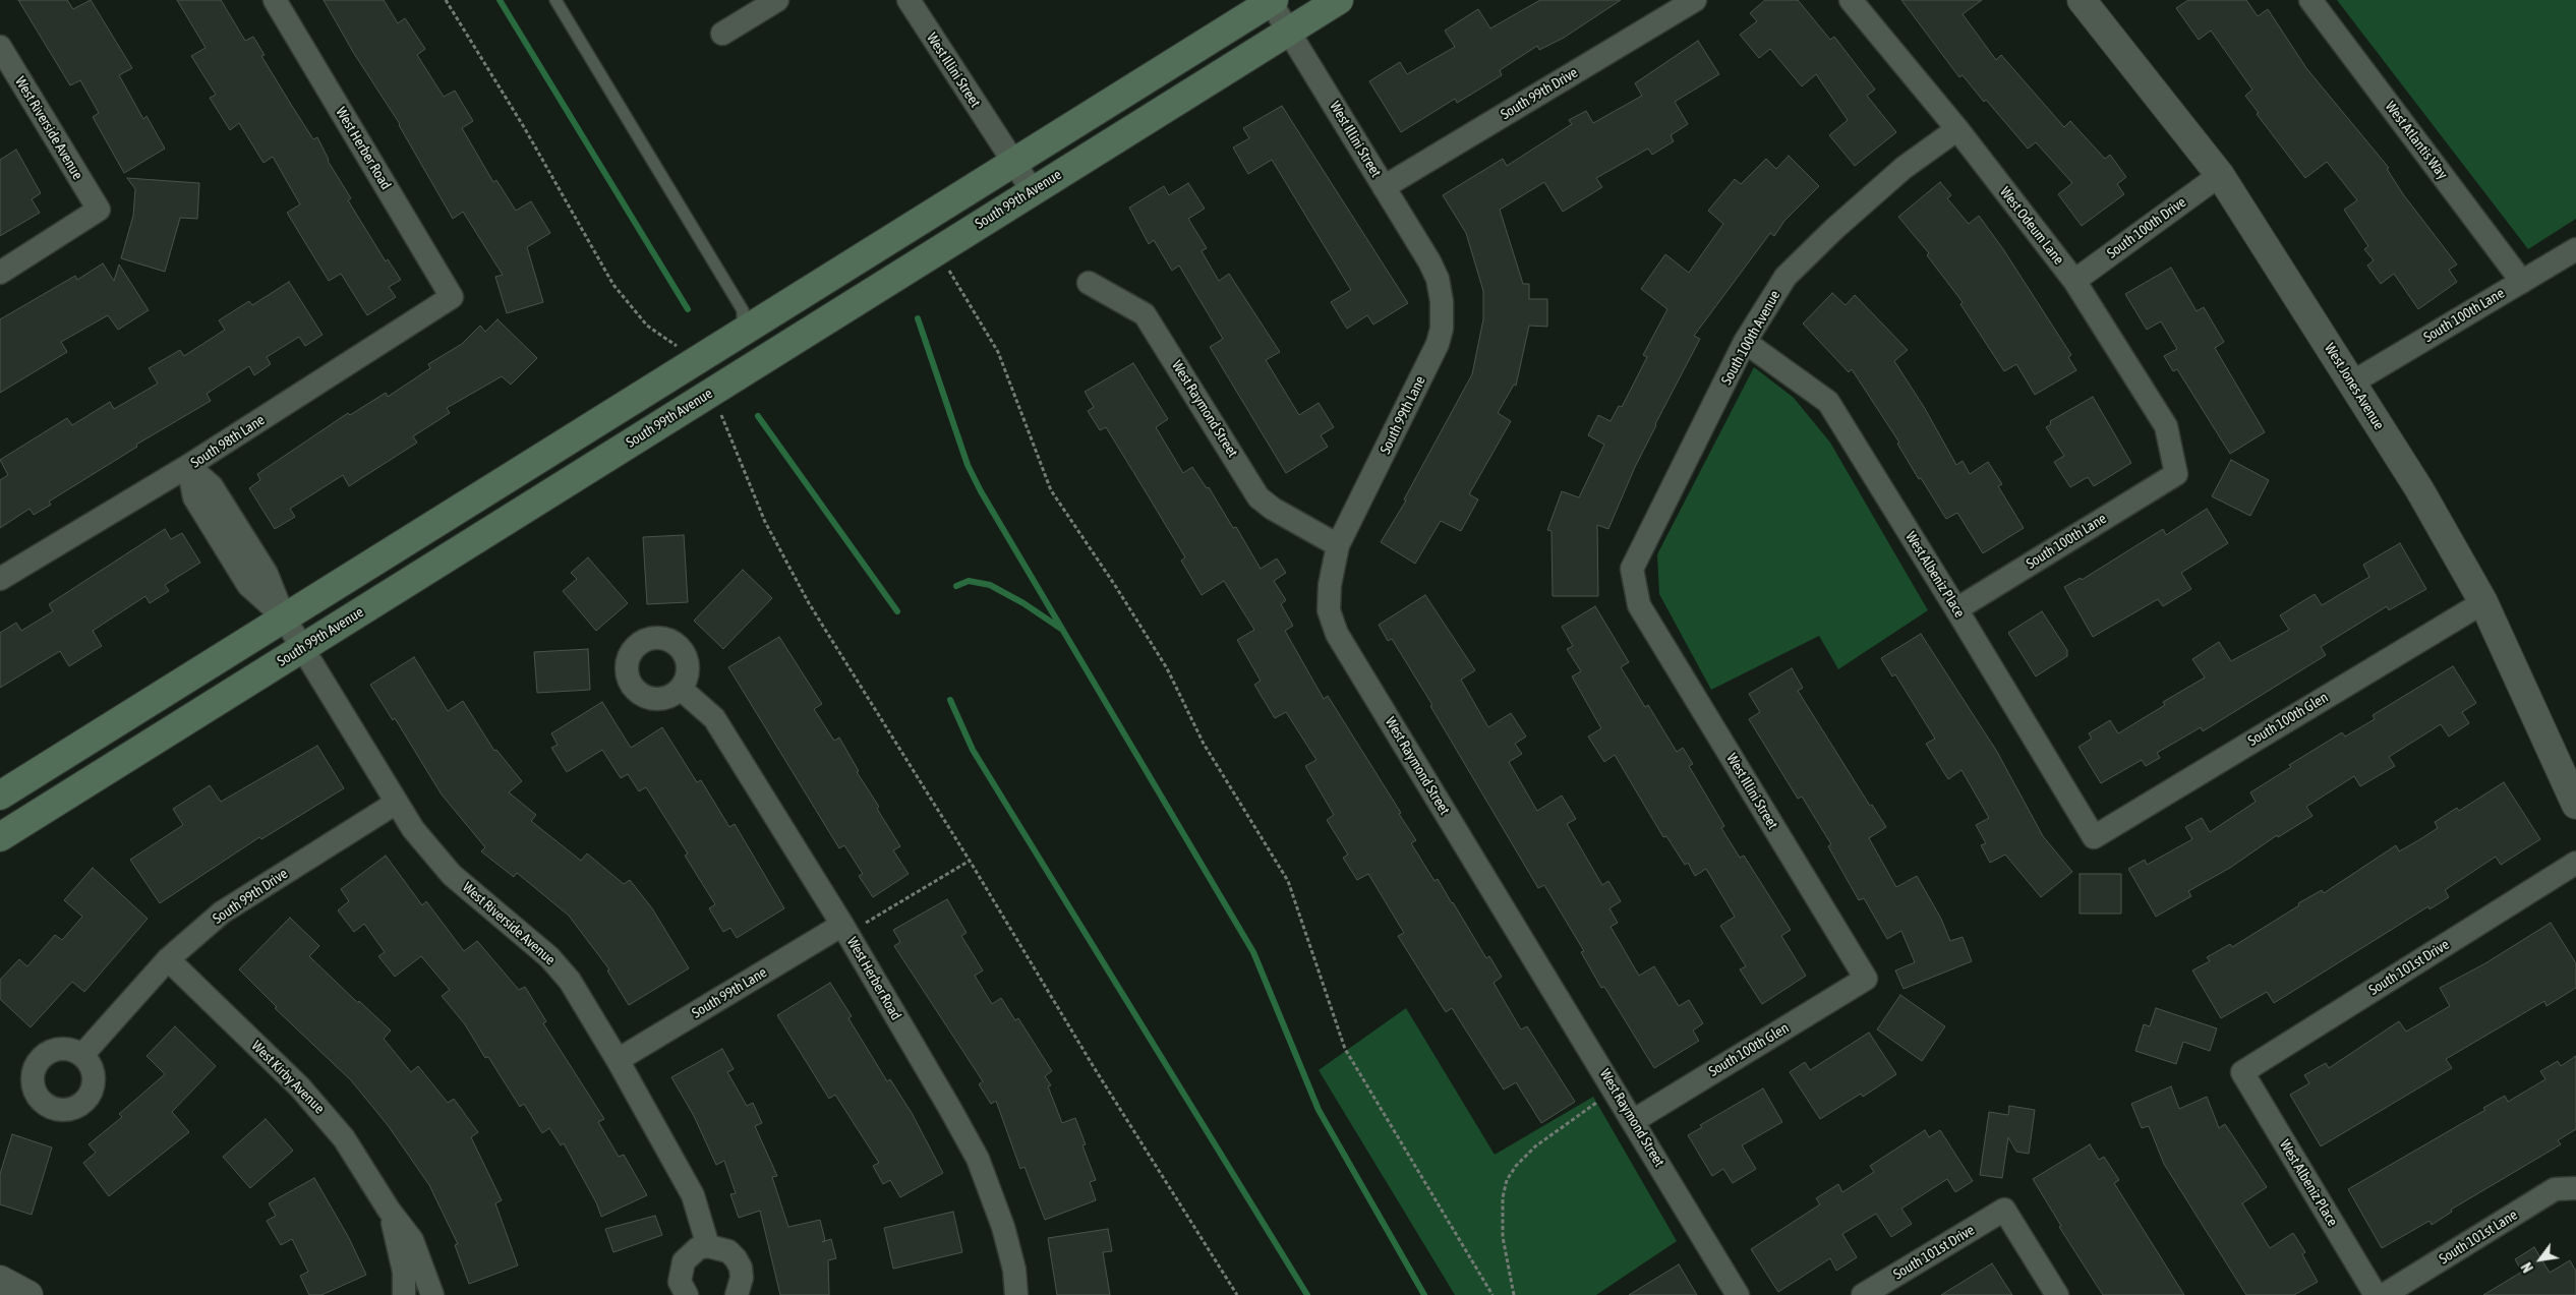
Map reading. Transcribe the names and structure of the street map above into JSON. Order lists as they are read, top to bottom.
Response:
{
  "streets": {
    "main road": ["South 99th Avenue"],
    "street": [
      "West Illini Street",
      "South 99th Drive",
      "West Riverside Avenue",
      "West Atlantis Way",
      "West Herber Road",
      "West Odeum Lane",
      "South 100th Drive",
      "South 100th Lane",
      "South 100th Avenue",
      "West Jones Avenue",
      "West Raymond Street",
      "South 99th Lane",
      "South 98th Lane",
      "West Albeniz Place",
      "South 100th Glen",
      "South 101st Drive",
      "West Kirby Avenue",
      "South 101st Lane"
    ]
  },
  "crossings": [
    ["West Illini Street", "South 99th Drive"],
    ["West Illini Street", "South 99th Avenue"],
    ["West Illini Street", "South 100th Avenue"],
    ["West Illini Street", "South 99th Lane"],
    ["West Illini Street", "South 100th Glen"],
    ["South 99th Drive", "West Riverside Avenue"],
    ["South 99th Drive", "West Kirby Avenue"],
    ["West Riverside Avenue", "South 99th Avenue"],
    ["West Riverside Avenue", "South 99th Lane"],
    ["West Riverside Avenue", "South 98th Lane"],
    ["West Atlantis Way", "South 100th Lane"],
    ["West Herber Road", "South 99th Lane"],
    ["West Herber Road", "South 98th Lane"],
    ["West Odeum Lane", "South 100th Drive"],
    ["West Odeum Lane", "South 100th Lane"],
    ["West Odeum Lane", "South 100th Avenue"],
    ["South 100th Drive", "West Jones Avenue"],
    ["South 100th Lane", "West Jones Avenue"],
    ["South 100th Lane", "West Albeniz Place"],
    ["South 100th Avenue", "West Albeniz Place"],
    ["West Jones Avenue", "South 100th Glen"],
    ["West Raymond Street", "South 99th Lane"],
    ["West Raymond Street", "South 100th Glen"],
    ["West Albeniz Place", "South 100th Glen"],
    ["West Albeniz Place", "South 101st Drive"]
  ],
  "north": "bottom left"
}
